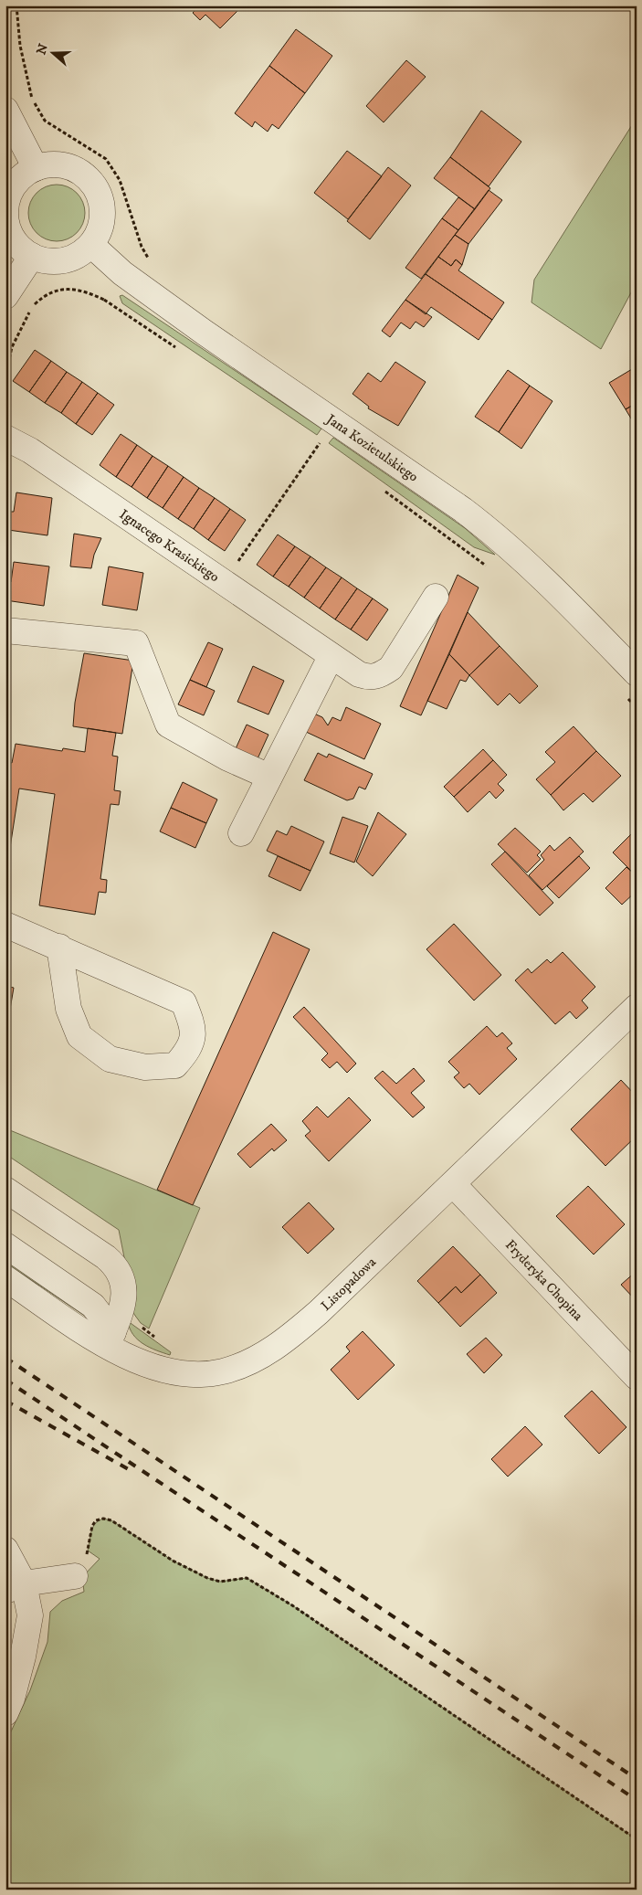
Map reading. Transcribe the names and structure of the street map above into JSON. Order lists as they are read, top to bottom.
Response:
{
  "streets": {
    "street": [
      "Jana Kozietulskiego",
      "Ignacego Krasickiego",
      "Fryderyka Chopina",
      "Listopadowa"
    ]
  },
  "crossings": [
    ["Fryderyka Chopina", "Listopadowa"]
  ],
  "north": "left"
}
